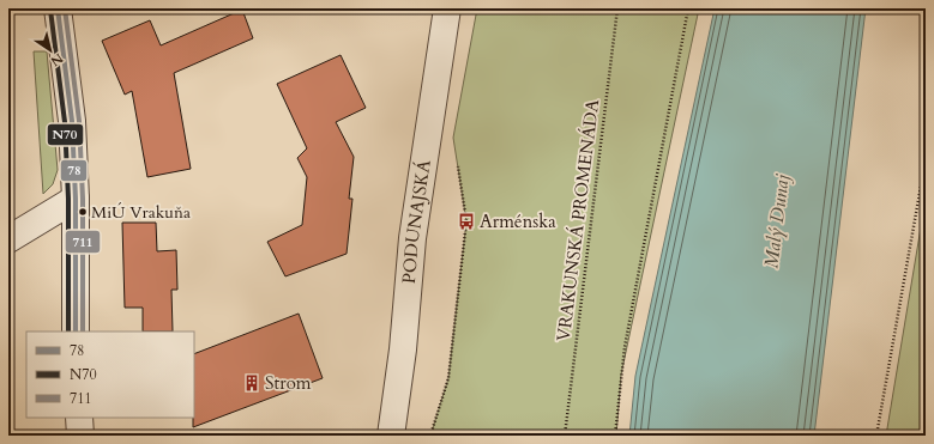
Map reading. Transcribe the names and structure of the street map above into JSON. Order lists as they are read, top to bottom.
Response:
{
  "streets": {
    "street": ["PODUNAJSKÁ"],
    "path": ["VRAKUNSKÁ PROMENÁDA"]
  },
  "water": ["Malý Dunaj"],
  "places": {
    "other": ["MiÚ Vrakuňa"],
    "bus stop": ["Arménska"],
    "building": ["Strom"]
  },
  "lines": ["transit line 78", "transit line 711", "transit line N70"],
  "legend": ["78", "N70", "711"],
  "north": "bottom right"
}
